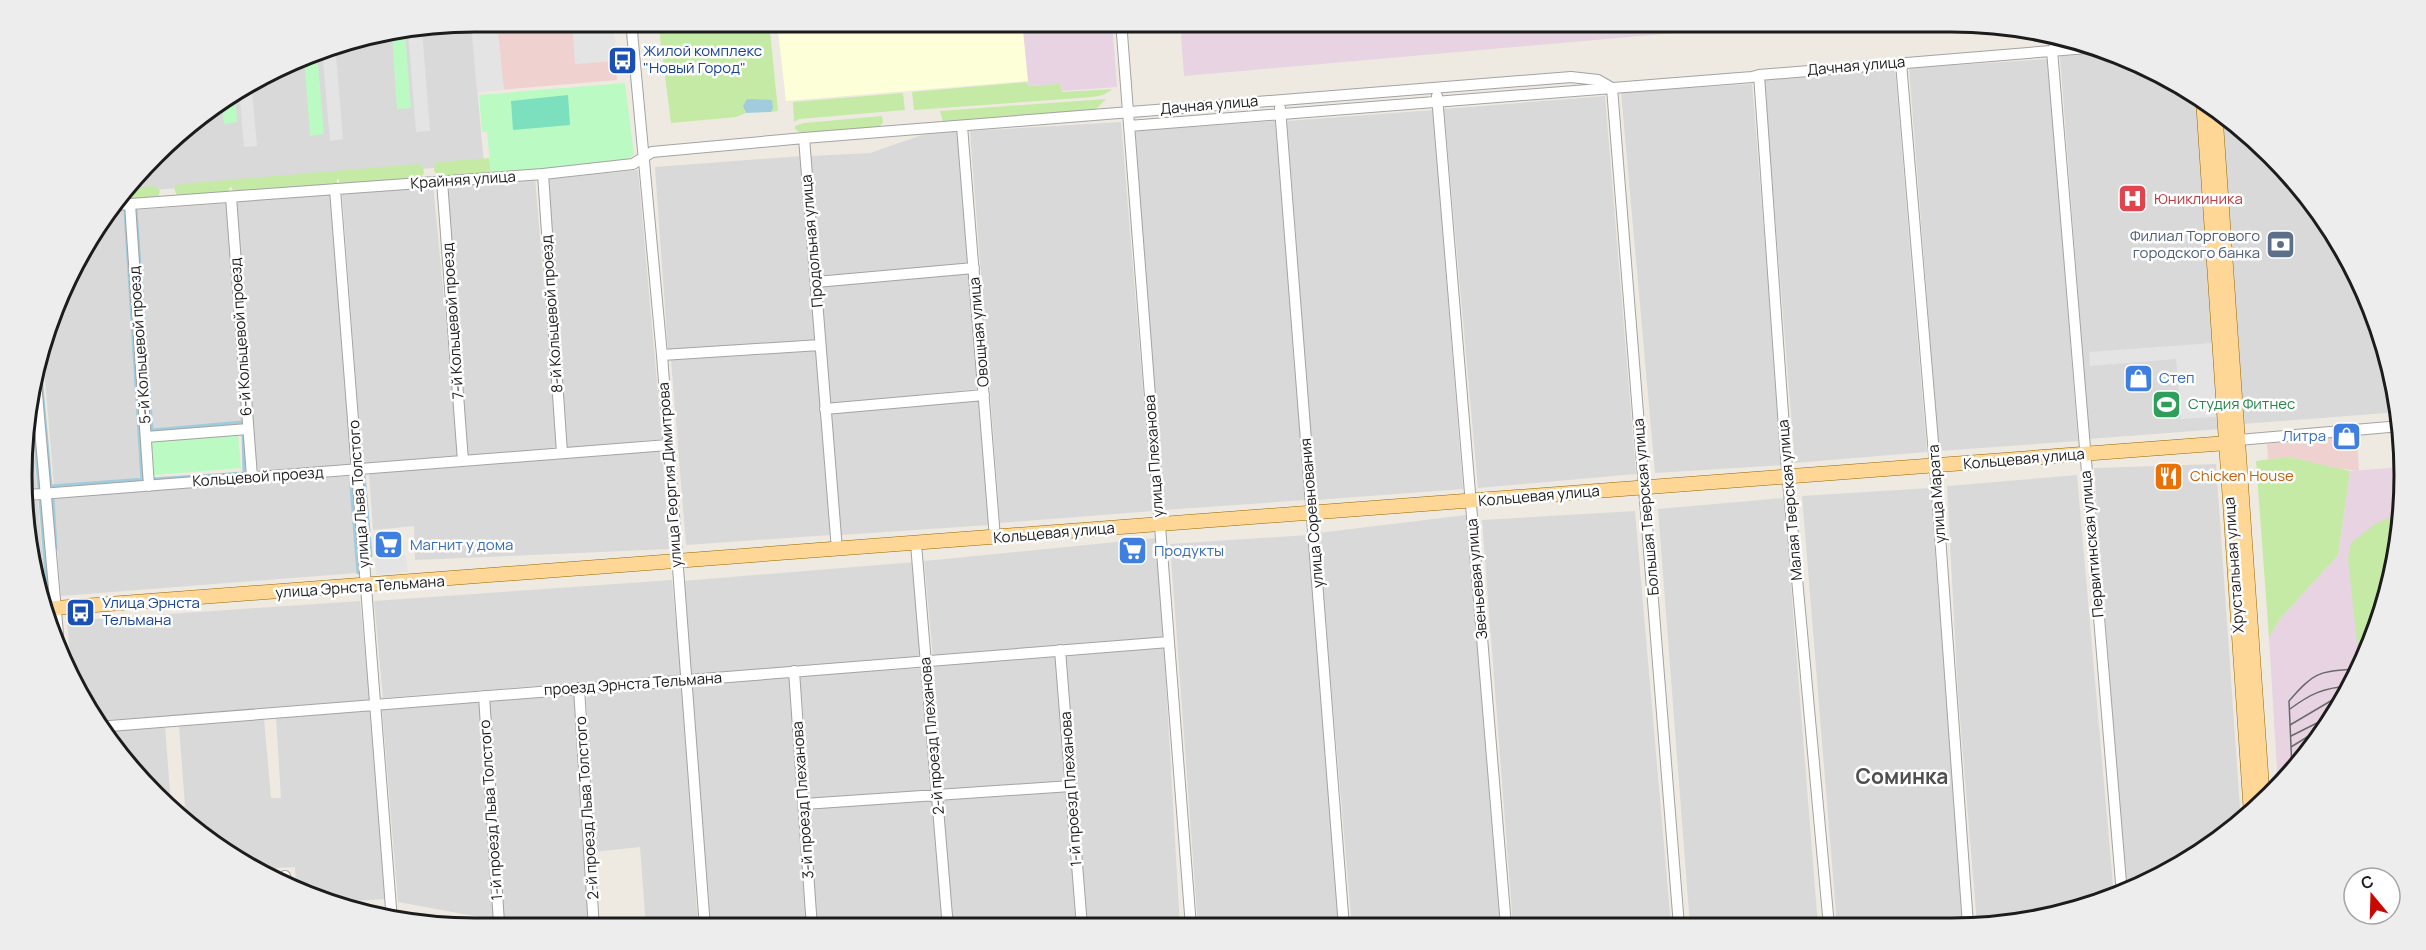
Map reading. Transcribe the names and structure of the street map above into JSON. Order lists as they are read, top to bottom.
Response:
{
  "streets": {
    "main road": ["Кольцевая улица", "Хрустальная улица", "улица Эрнста Тельмана"],
    "street": [
      "Дачная улица",
      "Крайняя улица",
      "Продольная улица",
      "8-й Кольцевой проезд",
      "7-й Кольцевой проезд",
      "Овощная улица",
      "6-й Кольцевой проезд",
      "5-й Кольцевой проезд",
      "улица Плеханова",
      "улица Георгия Димитрова",
      "Кольцевой проезд",
      "улица Льва Толстого",
      "улица Марата",
      "Малая Тверская улица",
      "Большая Тверская улица",
      "улица Соревнования",
      "Первитинская улица",
      "Звеньевая улица",
      "проезд Эрнста Тельмана",
      "2-й проезд Плеханова",
      "1-й проезд Плеханова",
      "3-й проезд Плеханова",
      "2-й проезд Льва Толстого",
      "1-й проезд Льва Толстого"
    ]
  },
  "crossings": [
    ["Дачная улица", "Крайняя улица"],
    ["Дачная улица", "Продольная улица"],
    ["Дачная улица", "Овощная улица"],
    ["Дачная улица", "улица Плеханова"],
    ["Дачная улица", "улица Марата"],
    ["Дачная улица", "Малая Тверская улица"],
    ["Дачная улица", "Большая Тверская улица"],
    ["Дачная улица", "улица Соревнования"],
    ["Дачная улица", "Первитинская улица"],
    ["Дачная улица", "Звеньевая улица"],
    ["Крайняя улица", "Продольная улица"],
    ["Крайняя улица", "8-й Кольцевой проезд"],
    ["Крайняя улица", "7-й Кольцевой проезд"],
    ["Крайняя улица", "6-й Кольцевой проезд"],
    ["Крайняя улица", "5-й Кольцевой проезд"],
    ["Крайняя улица", "улица Георгия Димитрова"],
    ["Крайняя улица", "улица Льва Толстого"],
    ["Продольная улица", "Кольцевая улица"],
    ["8-й Кольцевой проезд", "Кольцевой проезд"],
    ["7-й Кольцевой проезд", "Кольцевой проезд"],
    ["Овощная улица", "Кольцевая улица"],
    ["6-й Кольцевой проезд", "Кольцевой проезд"],
    ["5-й Кольцевой проезд", "Кольцевой проезд"],
    ["улица Плеханова", "Кольцевая улица"],
    ["улица Плеханова", "проезд Эрнста Тельмана"],
    ["Кольцевая улица", "улица Георгия Димитрова"],
    ["Кольцевая улица", "улица Марата"],
    ["Кольцевая улица", "Малая Тверская улица"],
    ["Кольцевая улица", "Большая Тверская улица"],
    ["Кольцевая улица", "улица Соревнования"],
    ["Кольцевая улица", "Первитинская улица"],
    ["Кольцевая улица", "Хрустальная улица"],
    ["Кольцевая улица", "Звеньевая улица"],
    ["Кольцевая улица", "улица Эрнста Тельмана"],
    ["Кольцевая улица", "2-й проезд Плеханова"],
    ["улица Георгия Димитрова", "Кольцевой проезд"],
    ["улица Георгия Димитрова", "улица Эрнста Тельмана"],
    ["улица Георгия Димитрова", "проезд Эрнста Тельмана"],
    ["Кольцевой проезд", "улица Льва Толстого"],
    ["улица Льва Толстого", "улица Эрнста Тельмана"],
    ["улица Льва Толстого", "проезд Эрнста Тельмана"],
    ["проезд Эрнста Тельмана", "2-й проезд Плеханова"],
    ["проезд Эрнста Тельмана", "1-й проезд Плеханова"],
    ["проезд Эрнста Тельмана", "3-й проезд Плеханова"],
    ["проезд Эрнста Тельмана", "2-й проезд Льва Толстого"],
    ["проезд Эрнста Тельмана", "1-й проезд Льва Толстого"]
  ],
  "districts": ["Соминка"],
  "places": {
    "bus stop": ["Жилой комплекс \"Новый Город\"", "Улица Эрнста Тельмана"],
    "hospital": ["Юниклиника"],
    "bank": ["Филиал Торгового городского банка"],
    "shop": ["Степ", "Литра"],
    "sports": ["Студия Фитнес"],
    "restaurant": ["Chicken House"],
    "supermarket": ["Магнит у дома", "Продукты"]
  },
  "north": "top"
}
